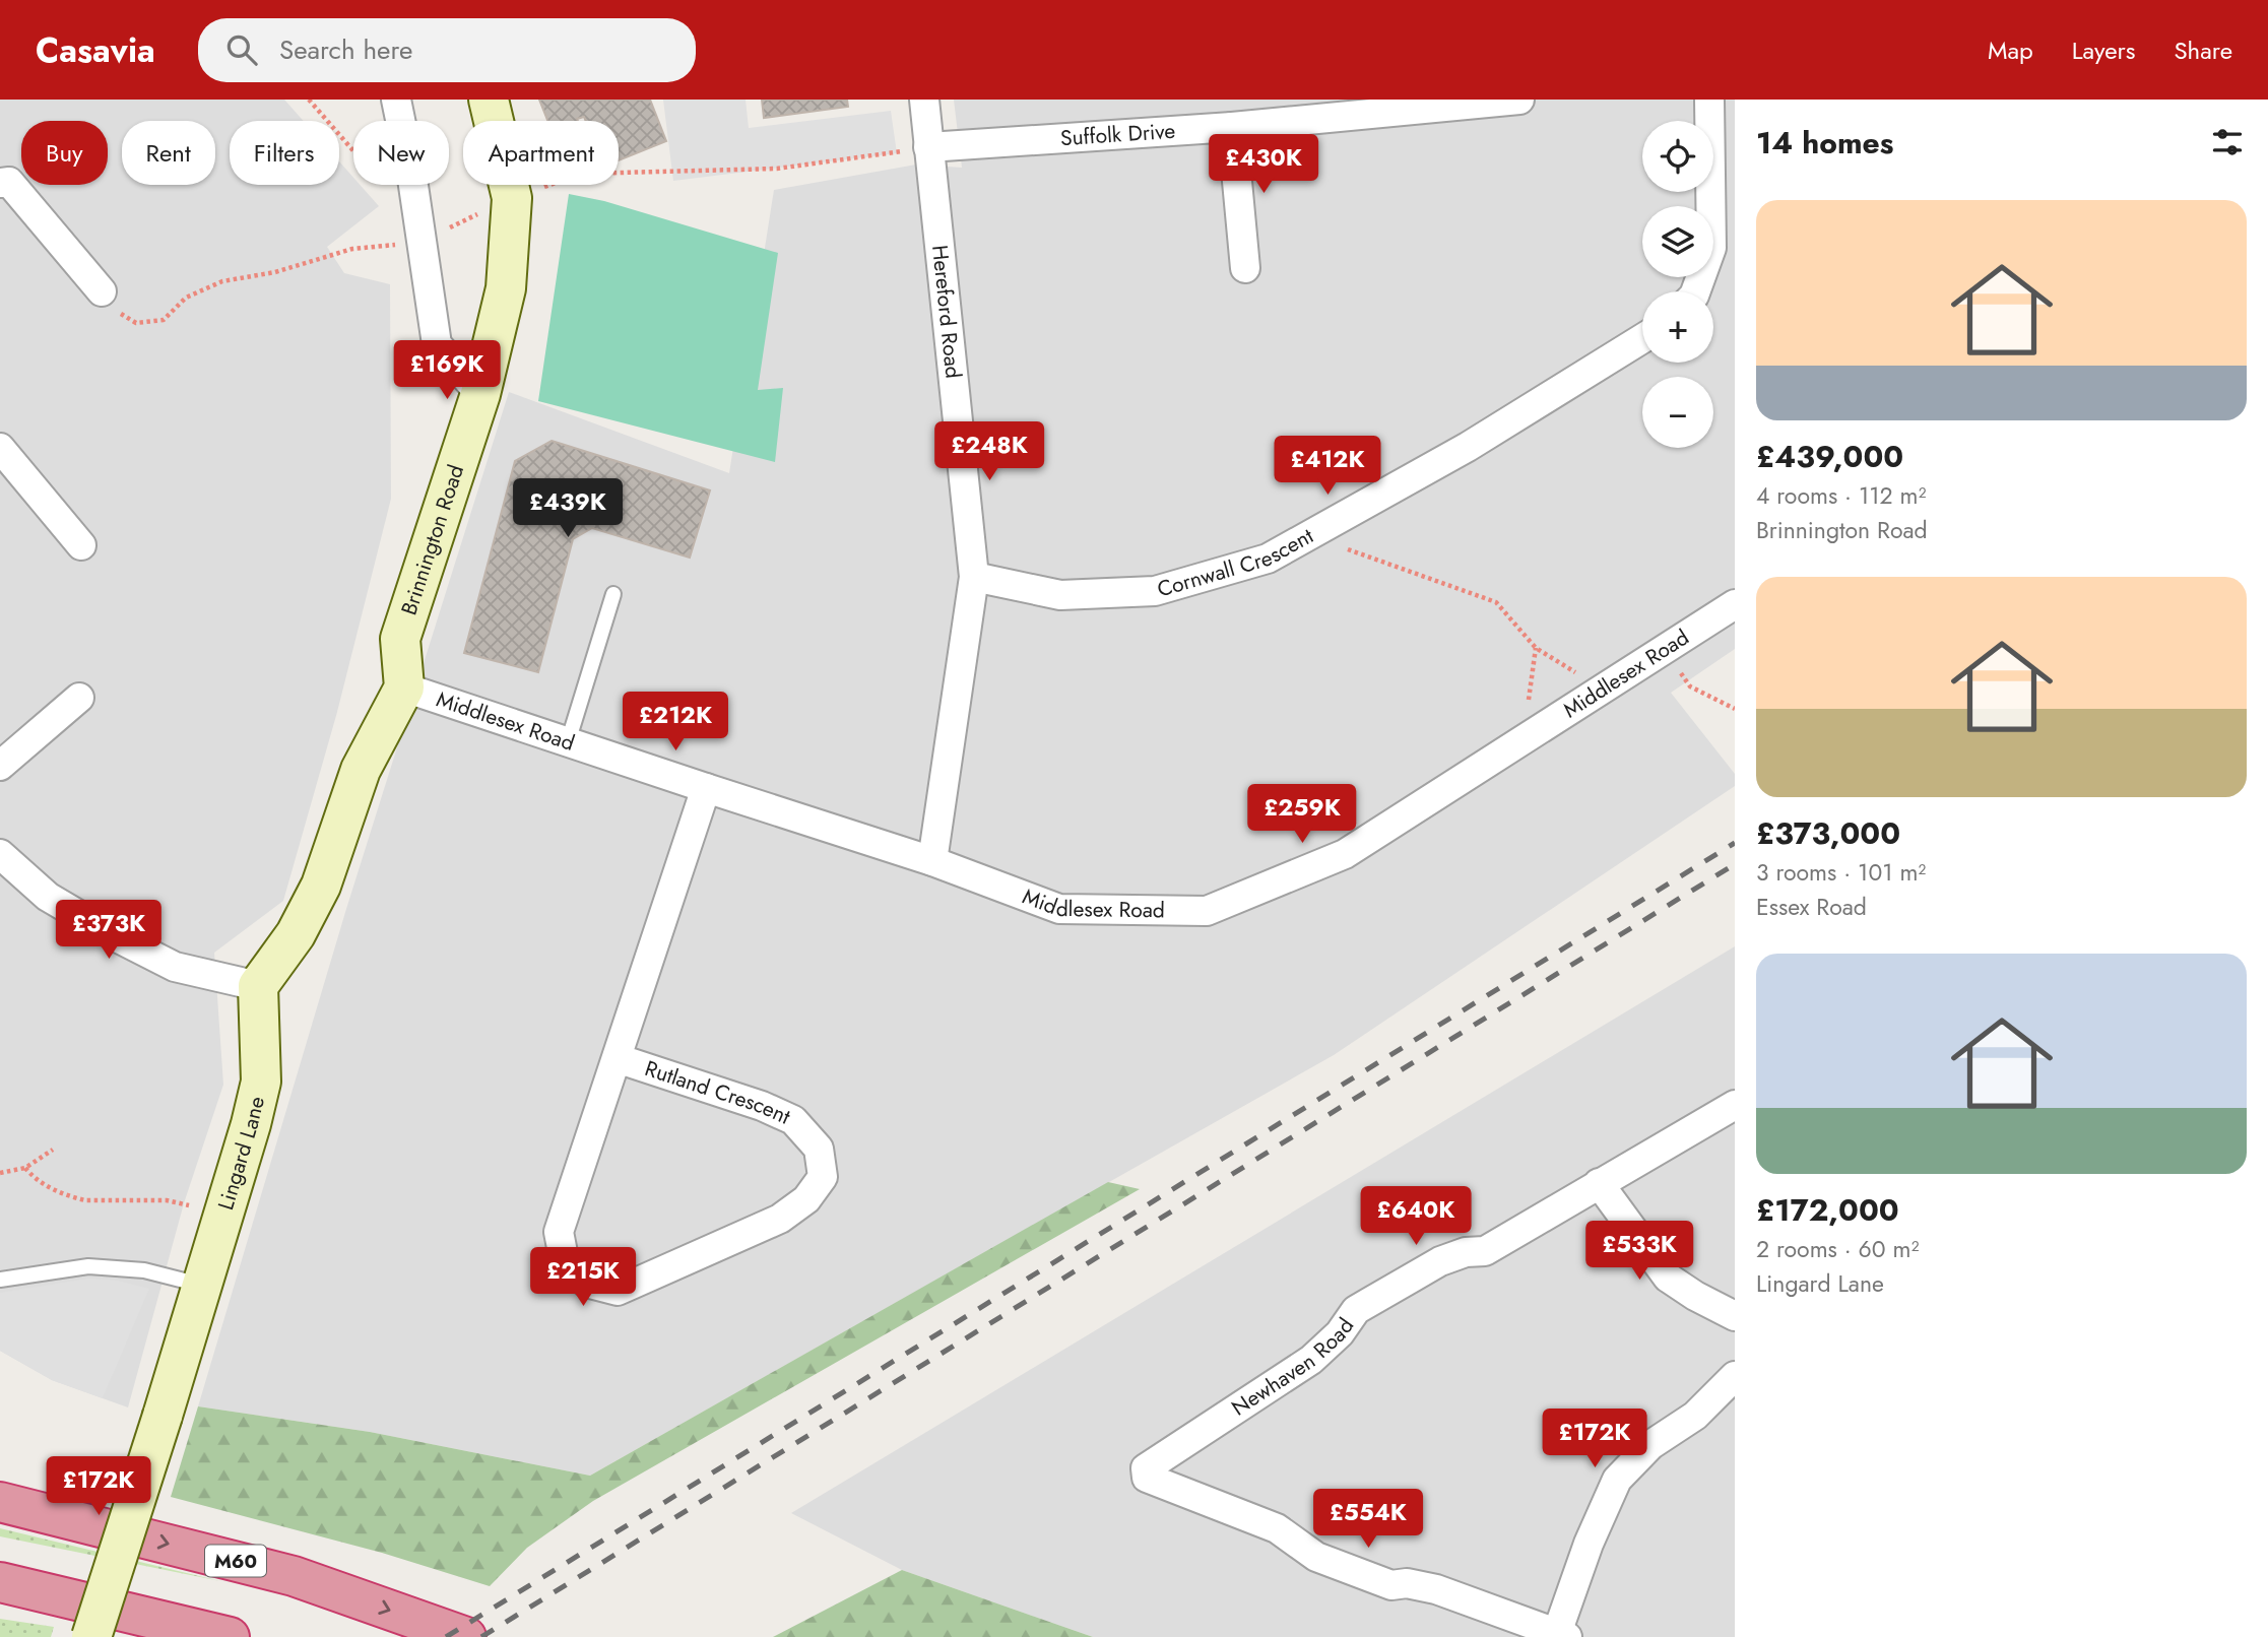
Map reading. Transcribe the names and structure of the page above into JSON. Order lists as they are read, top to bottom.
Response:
{
  "streets": {
    "highway": ["M60"],
    "street": [
      "Suffolk Drive",
      "Hereford Road",
      "Brinnington Road",
      "Cornwall Crescent",
      "Middlesex Road",
      "Rutland Crescent",
      "Lingard Lane",
      "Newhaven Road"
    ]
  },
  "crossings": [
    ["Suffolk Drive", "Hereford Road"],
    ["Hereford Road", "Cornwall Crescent"],
    ["Hereford Road", "Middlesex Road"],
    ["Brinnington Road", "Middlesex Road"],
    ["Middlesex Road", "Rutland Crescent"]
  ],
  "page": {
    "header": "Casavia",
    "search": "Search here",
    "nav": ["Map", "Layers", "Share"],
    "heading": "14 homes",
    "map_buttons": ["+", "−"],
    "chip": [
      "Buy",
      "Rent",
      "Filters",
      "New",
      "Apartment"
    ],
    "price": [
      "£430K",
      "£169K",
      "£248K",
      "£412K",
      "£439K",
      "£212K",
      "£259K",
      "£373K",
      "£640K",
      "£533K",
      "£215K",
      "£172K",
      "£172K",
      "£554K"
    ],
    "list": [
      {
        "name": "£439,000",
        "note": "4 rooms · 112 m² · Brinnington Road"
      },
      {
        "name": "£373,000",
        "note": "3 rooms · 101 m² · Essex Road"
      },
      {
        "name": "£172,000",
        "note": "2 rooms · 60 m² · Lingard Lane"
      }
    ]
  }
}
